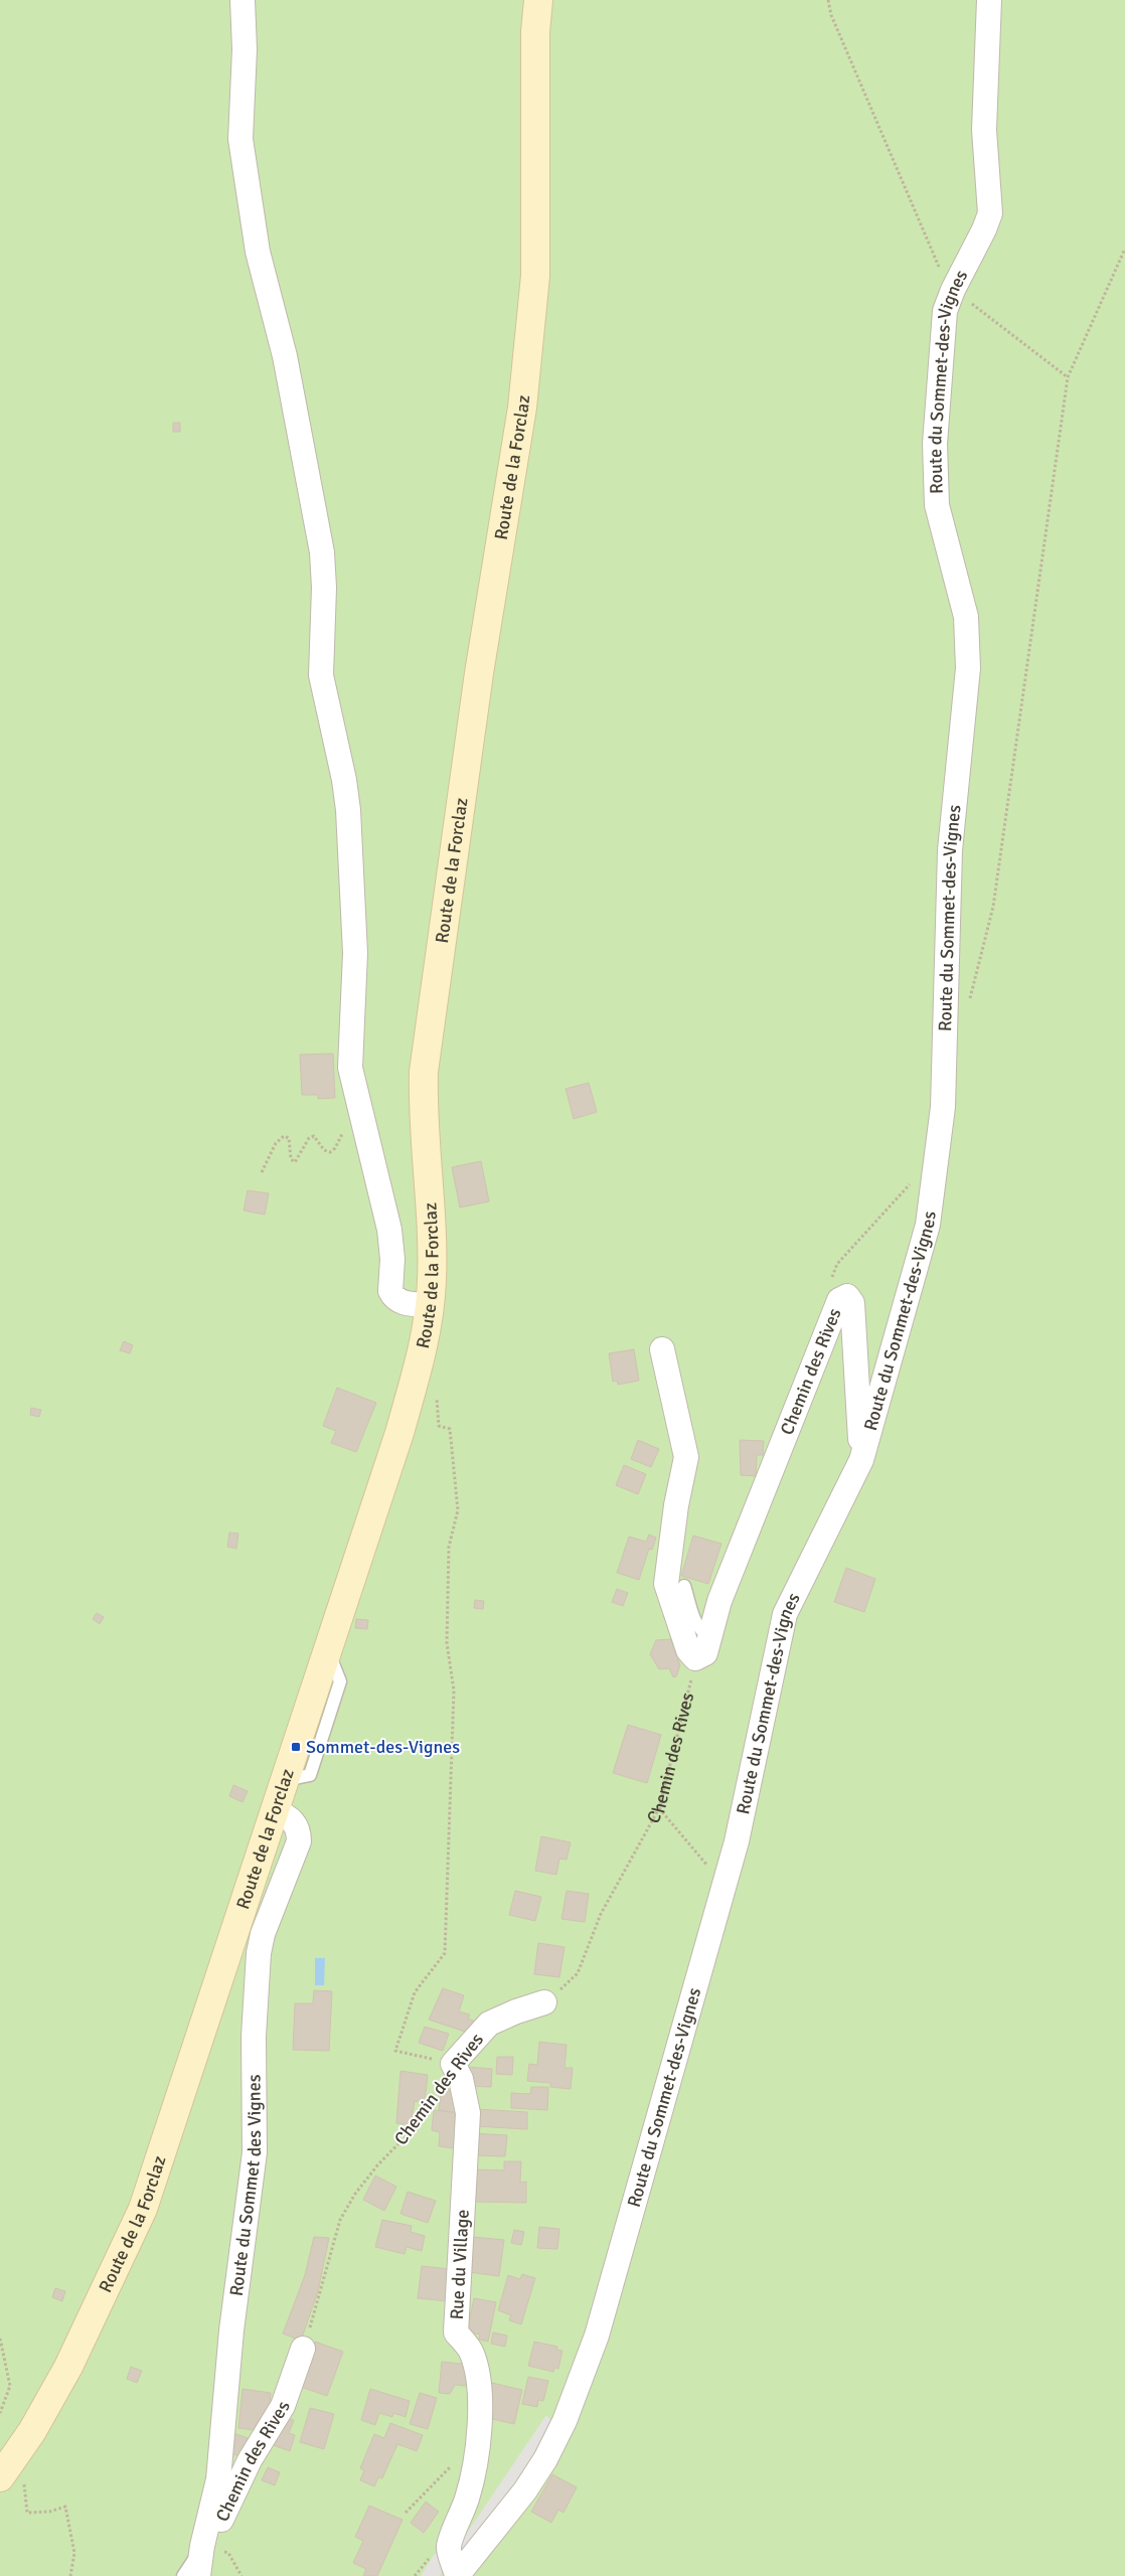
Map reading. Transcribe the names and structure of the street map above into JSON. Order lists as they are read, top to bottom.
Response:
{
  "streets": {
    "main road": ["Route de la Forclaz"],
    "street": [
      "Route du Sommet-des-Vignes",
      "Chemin des Rives",
      "Route du Sommet des Vignes",
      "Rue du Village"
    ]
  },
  "crossings": [
    ["Route du Sommet-des-Vignes", "Chemin des Rives"],
    ["Route du Sommet-des-Vignes", "Rue du Village"],
    ["Route de la Forclaz", "Route du Sommet des Vignes"],
    ["Chemin des Rives", "Route du Sommet des Vignes"],
    ["Chemin des Rives", "Rue du Village"]
  ],
  "places": {
    "transit": ["Sommet-des-Vignes"]
  }
}
